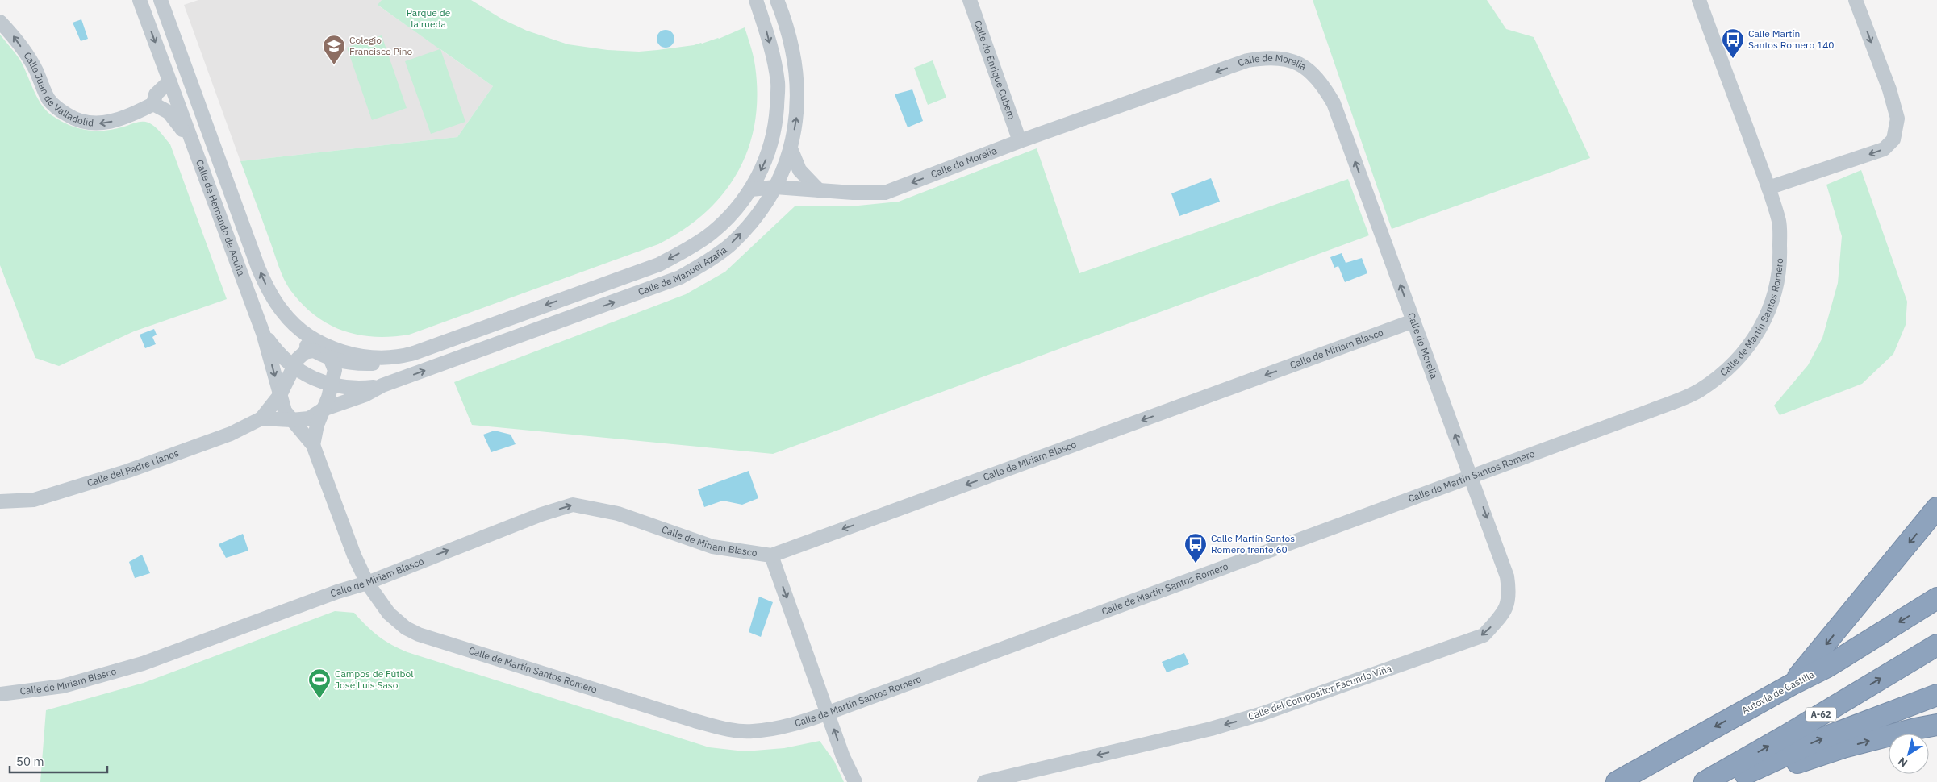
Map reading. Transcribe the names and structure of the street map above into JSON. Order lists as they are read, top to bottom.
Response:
{
  "streets": {
    "highway": ["Autovía de Castilla", "A-62"],
    "street": [
      "Calle de Morelia",
      "Calle de Enrique Cubero",
      "Calle Juan de Valladolid",
      "Calle de Hernando de Acuña",
      "Calle de Manuel Azaña",
      "Calle de Martín Santos Romero",
      "Calle de Miriam Blasco",
      "Calle del Padre Llanos",
      "Calle del Compositor Facundo Viña"
    ]
  },
  "crossings": [
    ["Calle de Morelia", "Calle de Enrique Cubero"],
    ["Calle de Morelia", "Calle de Manuel Azaña"],
    ["Calle de Morelia", "Calle de Martín Santos Romero"],
    ["Calle de Morelia", "Calle de Miriam Blasco"],
    ["Calle de Morelia", "Calle del Compositor Facundo Viña"],
    ["Calle de Hernando de Acuña", "Calle de Manuel Azaña"],
    ["Calle de Hernando de Acuña", "Calle de Martín Santos Romero"],
    ["Calle de Hernando de Acuña", "Calle de Miriam Blasco"],
    ["Calle de Hernando de Acuña", "Calle del Padre Llanos"],
    ["Calle de Manuel Azaña", "Calle del Padre Llanos"],
    ["Calle de Martín Santos Romero", "Calle de Miriam Blasco"],
    ["Calle de Martín Santos Romero", "Calle del Compositor Facundo Viña"]
  ],
  "one_way": ["Calle Juan de Valladolid", "Calle del Compositor Facundo Viña"],
  "parks": ["Parque de la rueda"],
  "places": {
    "bus stop": ["Calle Martín Santos Romero 140", "Calle Martín Santos Romero frente 60"],
    "school or university": ["Colegio Francisco Pino"],
    "sports": ["Campos de Fútbol José Luis Saso"]
  },
  "scale_bar": "50 m",
  "north": "bottom left"
}
